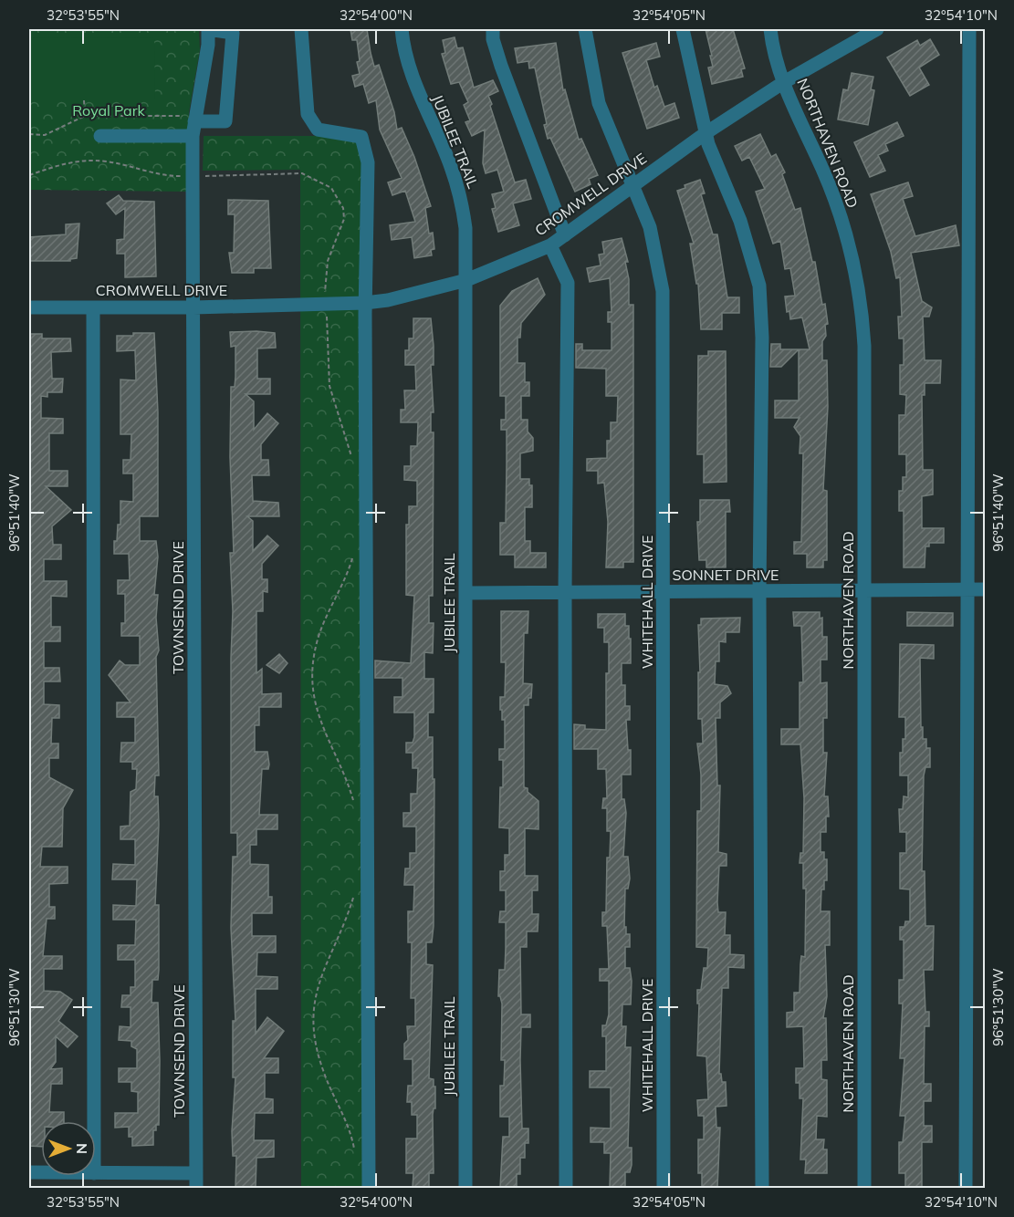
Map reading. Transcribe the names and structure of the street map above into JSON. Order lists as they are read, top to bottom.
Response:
{
  "streets": {
    "street": [
      "JUBILEE TRAIL",
      "NORTHAVEN ROAD",
      "CROMWELL DRIVE",
      "SONNET DRIVE",
      "WHITEHALL DRIVE",
      "TOWNSEND DRIVE"
    ]
  },
  "crossings": [
    ["JUBILEE TRAIL", "CROMWELL DRIVE"],
    ["JUBILEE TRAIL", "SONNET DRIVE"],
    ["NORTHAVEN ROAD", "CROMWELL DRIVE"],
    ["NORTHAVEN ROAD", "SONNET DRIVE"],
    ["CROMWELL DRIVE", "WHITEHALL DRIVE"],
    ["CROMWELL DRIVE", "TOWNSEND DRIVE"],
    ["SONNET DRIVE", "WHITEHALL DRIVE"]
  ],
  "parks": ["Royal Park"],
  "north": "right",
  "coordinates": [
    "32°53'55\"N",
    "32°54'00\"N",
    "32°54'05\"N",
    "32°54'10\"N",
    "96°51'40\"W",
    "96°51'30\"W"
  ]
}
